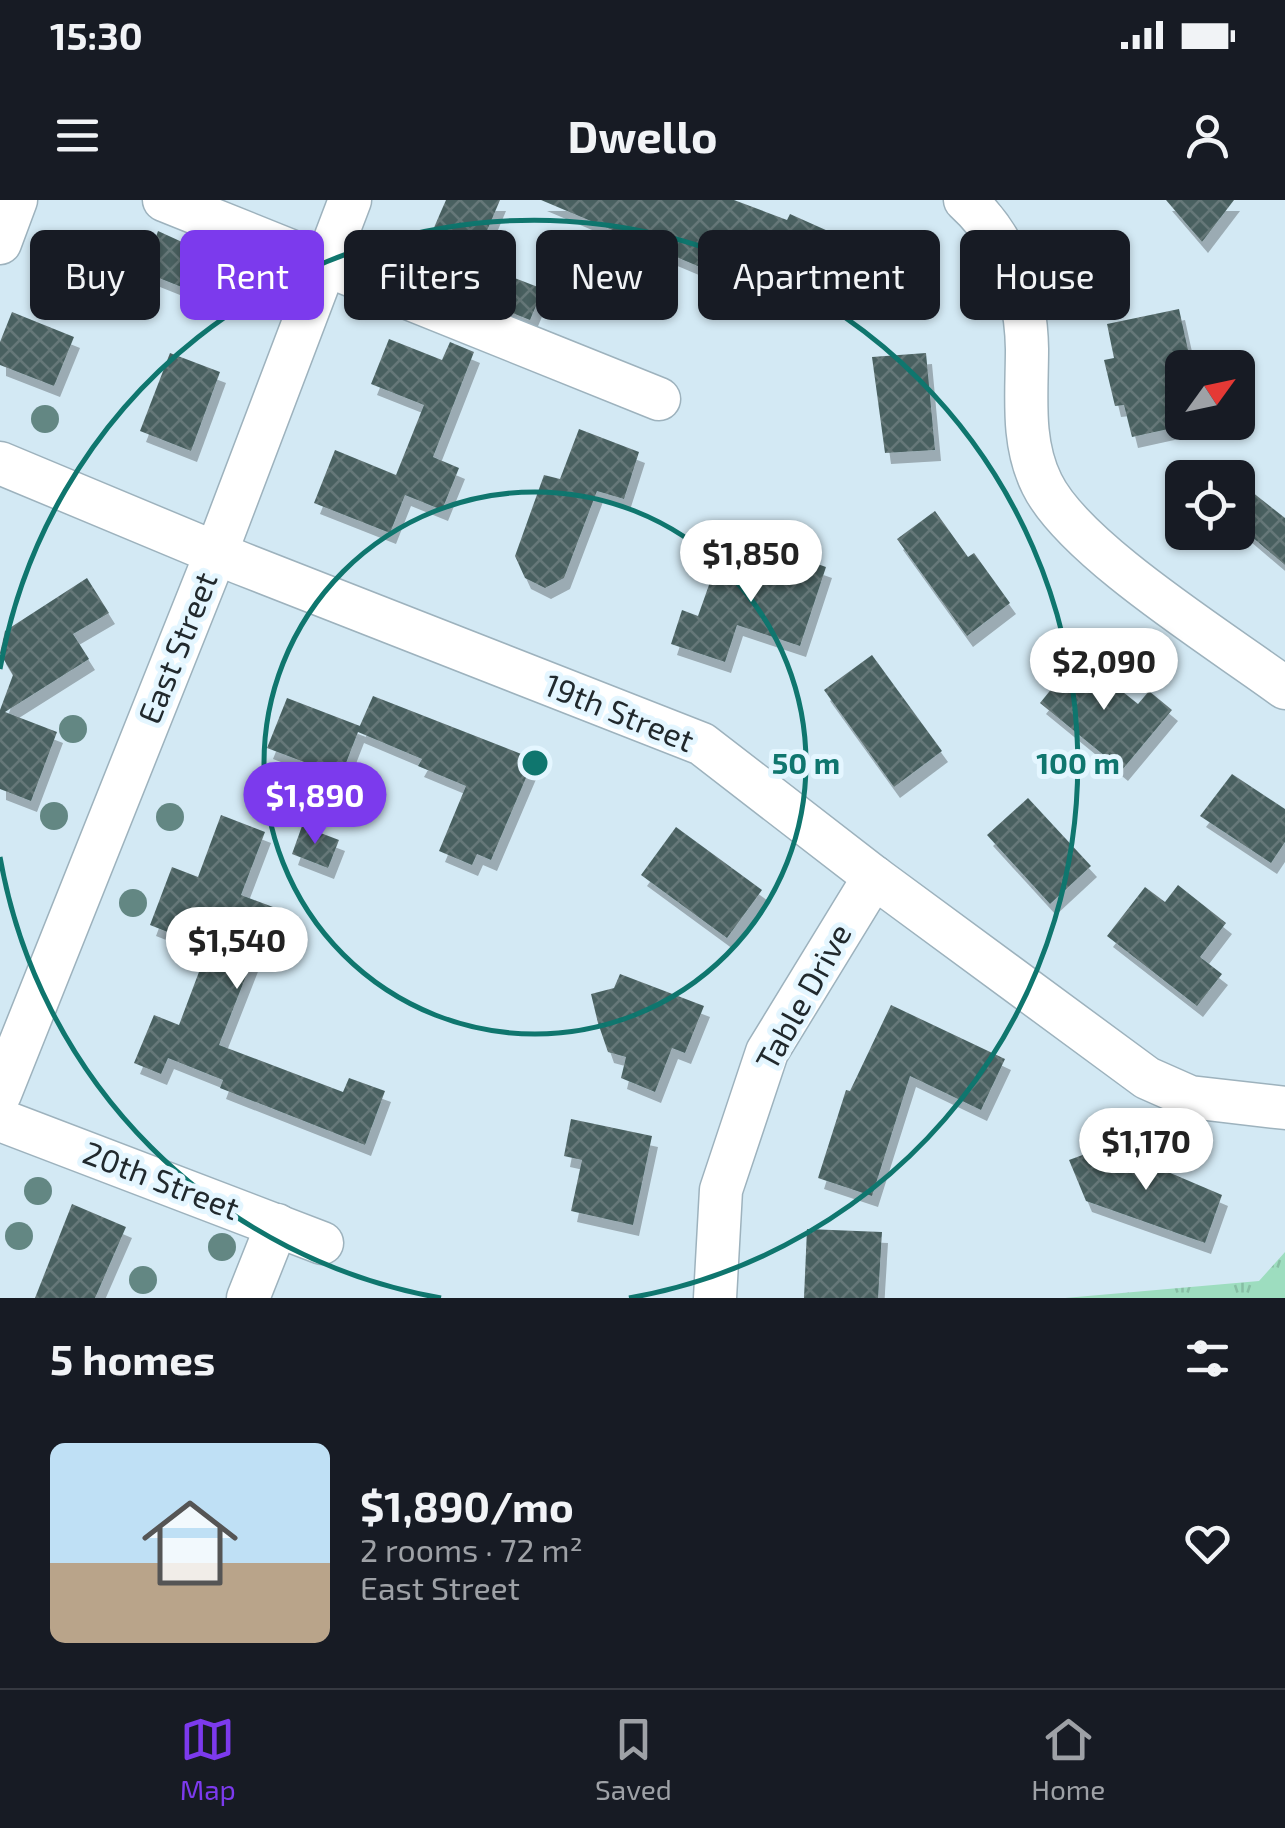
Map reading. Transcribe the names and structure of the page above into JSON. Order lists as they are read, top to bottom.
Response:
{
  "streets": {
    "street": [
      "East Street",
      "19th Street",
      "Table Drive",
      "20th Street"
    ]
  },
  "crossings": [
    ["East Street", "19th Street"],
    ["19th Street", "Table Drive"]
  ],
  "north": "top right",
  "page": {
    "status": "15:30",
    "header": "Dwello",
    "chip": [
      "Buy",
      "Rent",
      "Filters",
      "New",
      "Apartment",
      "House"
    ],
    "price": [
      "$1,850",
      "$2,090",
      "$1,890",
      "$1,540",
      "$1,170"
    ],
    "heading": "5 homes",
    "list": [
      {
        "name": "$1,890/mo",
        "note": "2 rooms · 72 m² · East Street"
      }
    ],
    "tabs": ["Map", "Saved", "Home"]
  },
  "rings": ["50 m", "100 m"]
}
